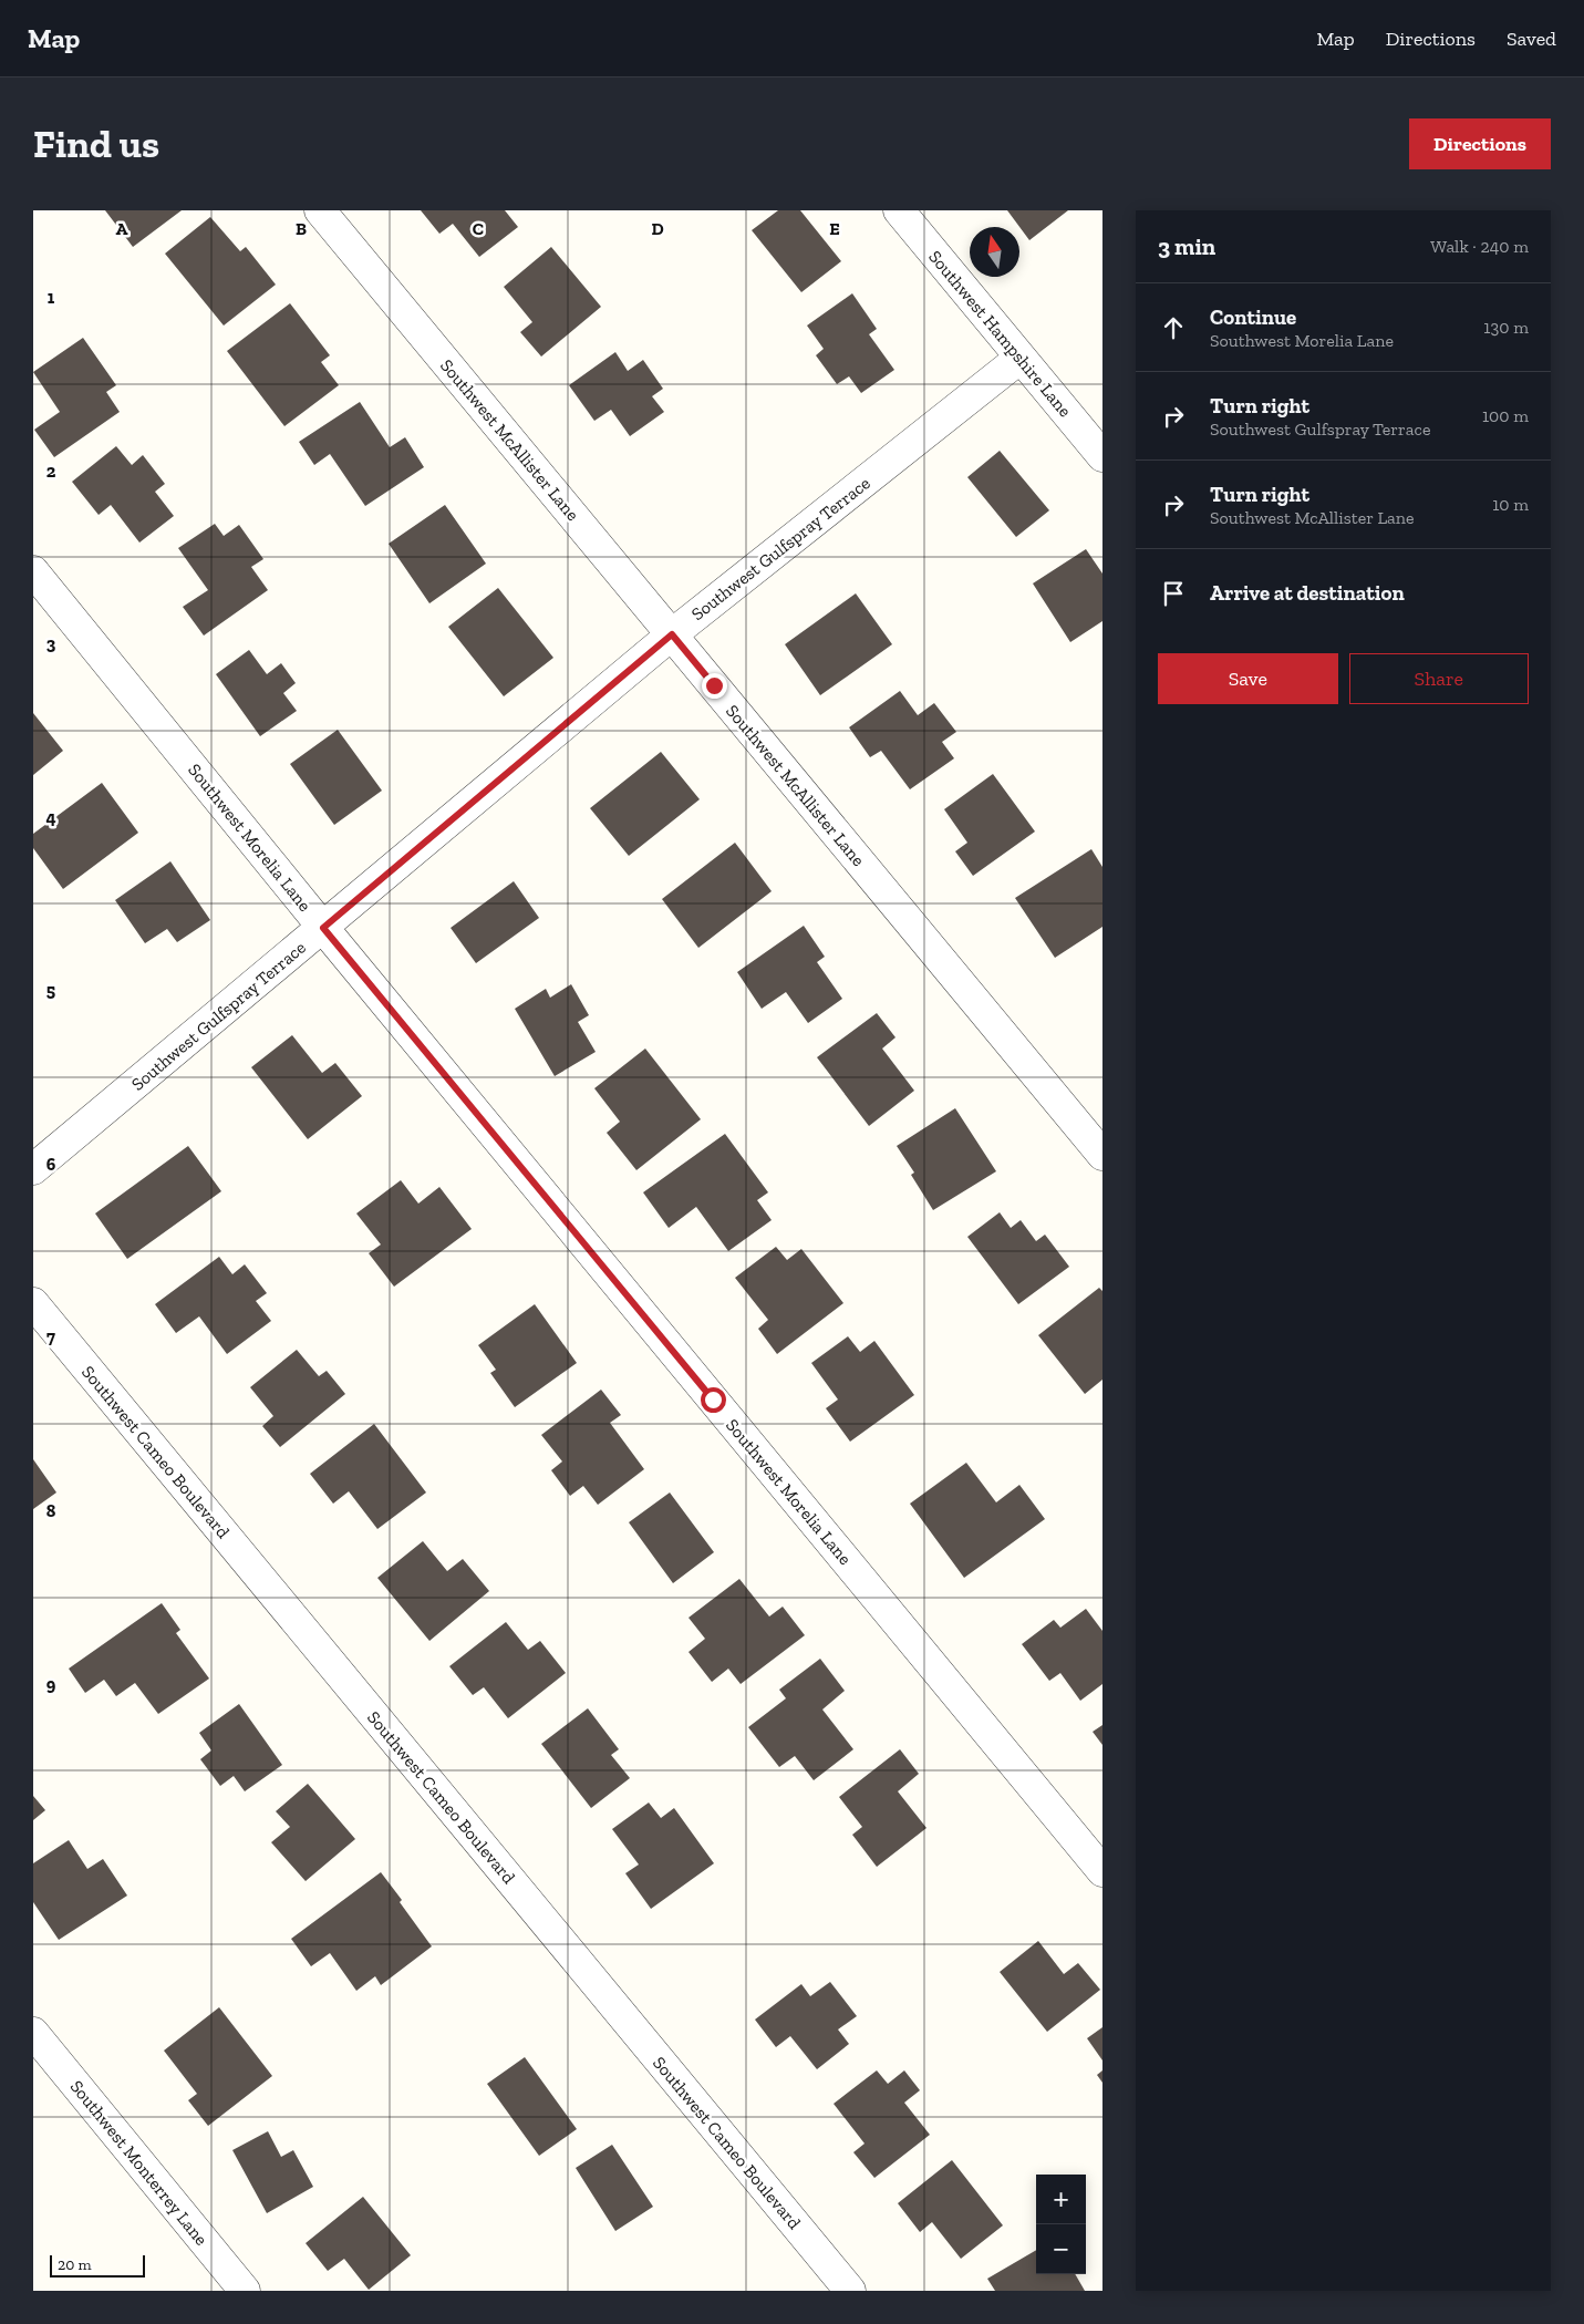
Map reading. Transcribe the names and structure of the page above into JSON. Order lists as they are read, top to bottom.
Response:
{
  "streets": {
    "street": [
      "Southwest Hampshire Lane",
      "Southwest McAllister Lane",
      "Southwest Gulfspray Terrace",
      "Southwest Morelia Lane",
      "Southwest Cameo Boulevard",
      "Southwest Monterrey Lane"
    ]
  },
  "crossings": [
    ["Southwest Hampshire Lane", "Southwest Gulfspray Terrace"],
    ["Southwest McAllister Lane", "Southwest Gulfspray Terrace"],
    ["Southwest Gulfspray Terrace", "Southwest Morelia Lane"]
  ],
  "scale_bar": "20 m",
  "north": "top",
  "page": {
    "header": "Map",
    "nav": ["Map", "Directions", "Saved"],
    "buttons": [
      "Directions",
      ["Save", "Share"]
    ],
    "title": "Find us",
    "heading": ["3 min", "Walk · 240 m"],
    "list": [
      ["Continue", "Southwest Morelia Lane", "130 m"],
      ["Turn right", "Southwest Gulfspray Terrace", "100 m"],
      ["Turn right", "Southwest McAllister Lane", "10 m"],
      "Arrive at destination"
    ],
    "map_buttons": ["+", "−"],
    "scale": "20 m"
  },
  "grid": {
    "columns": [
      "A",
      "B",
      "C",
      "D",
      "E"
    ],
    "rows": [
      "1",
      "2",
      "3",
      "4",
      "5",
      "6",
      "7",
      "8",
      "9"
    ]
  }
}
